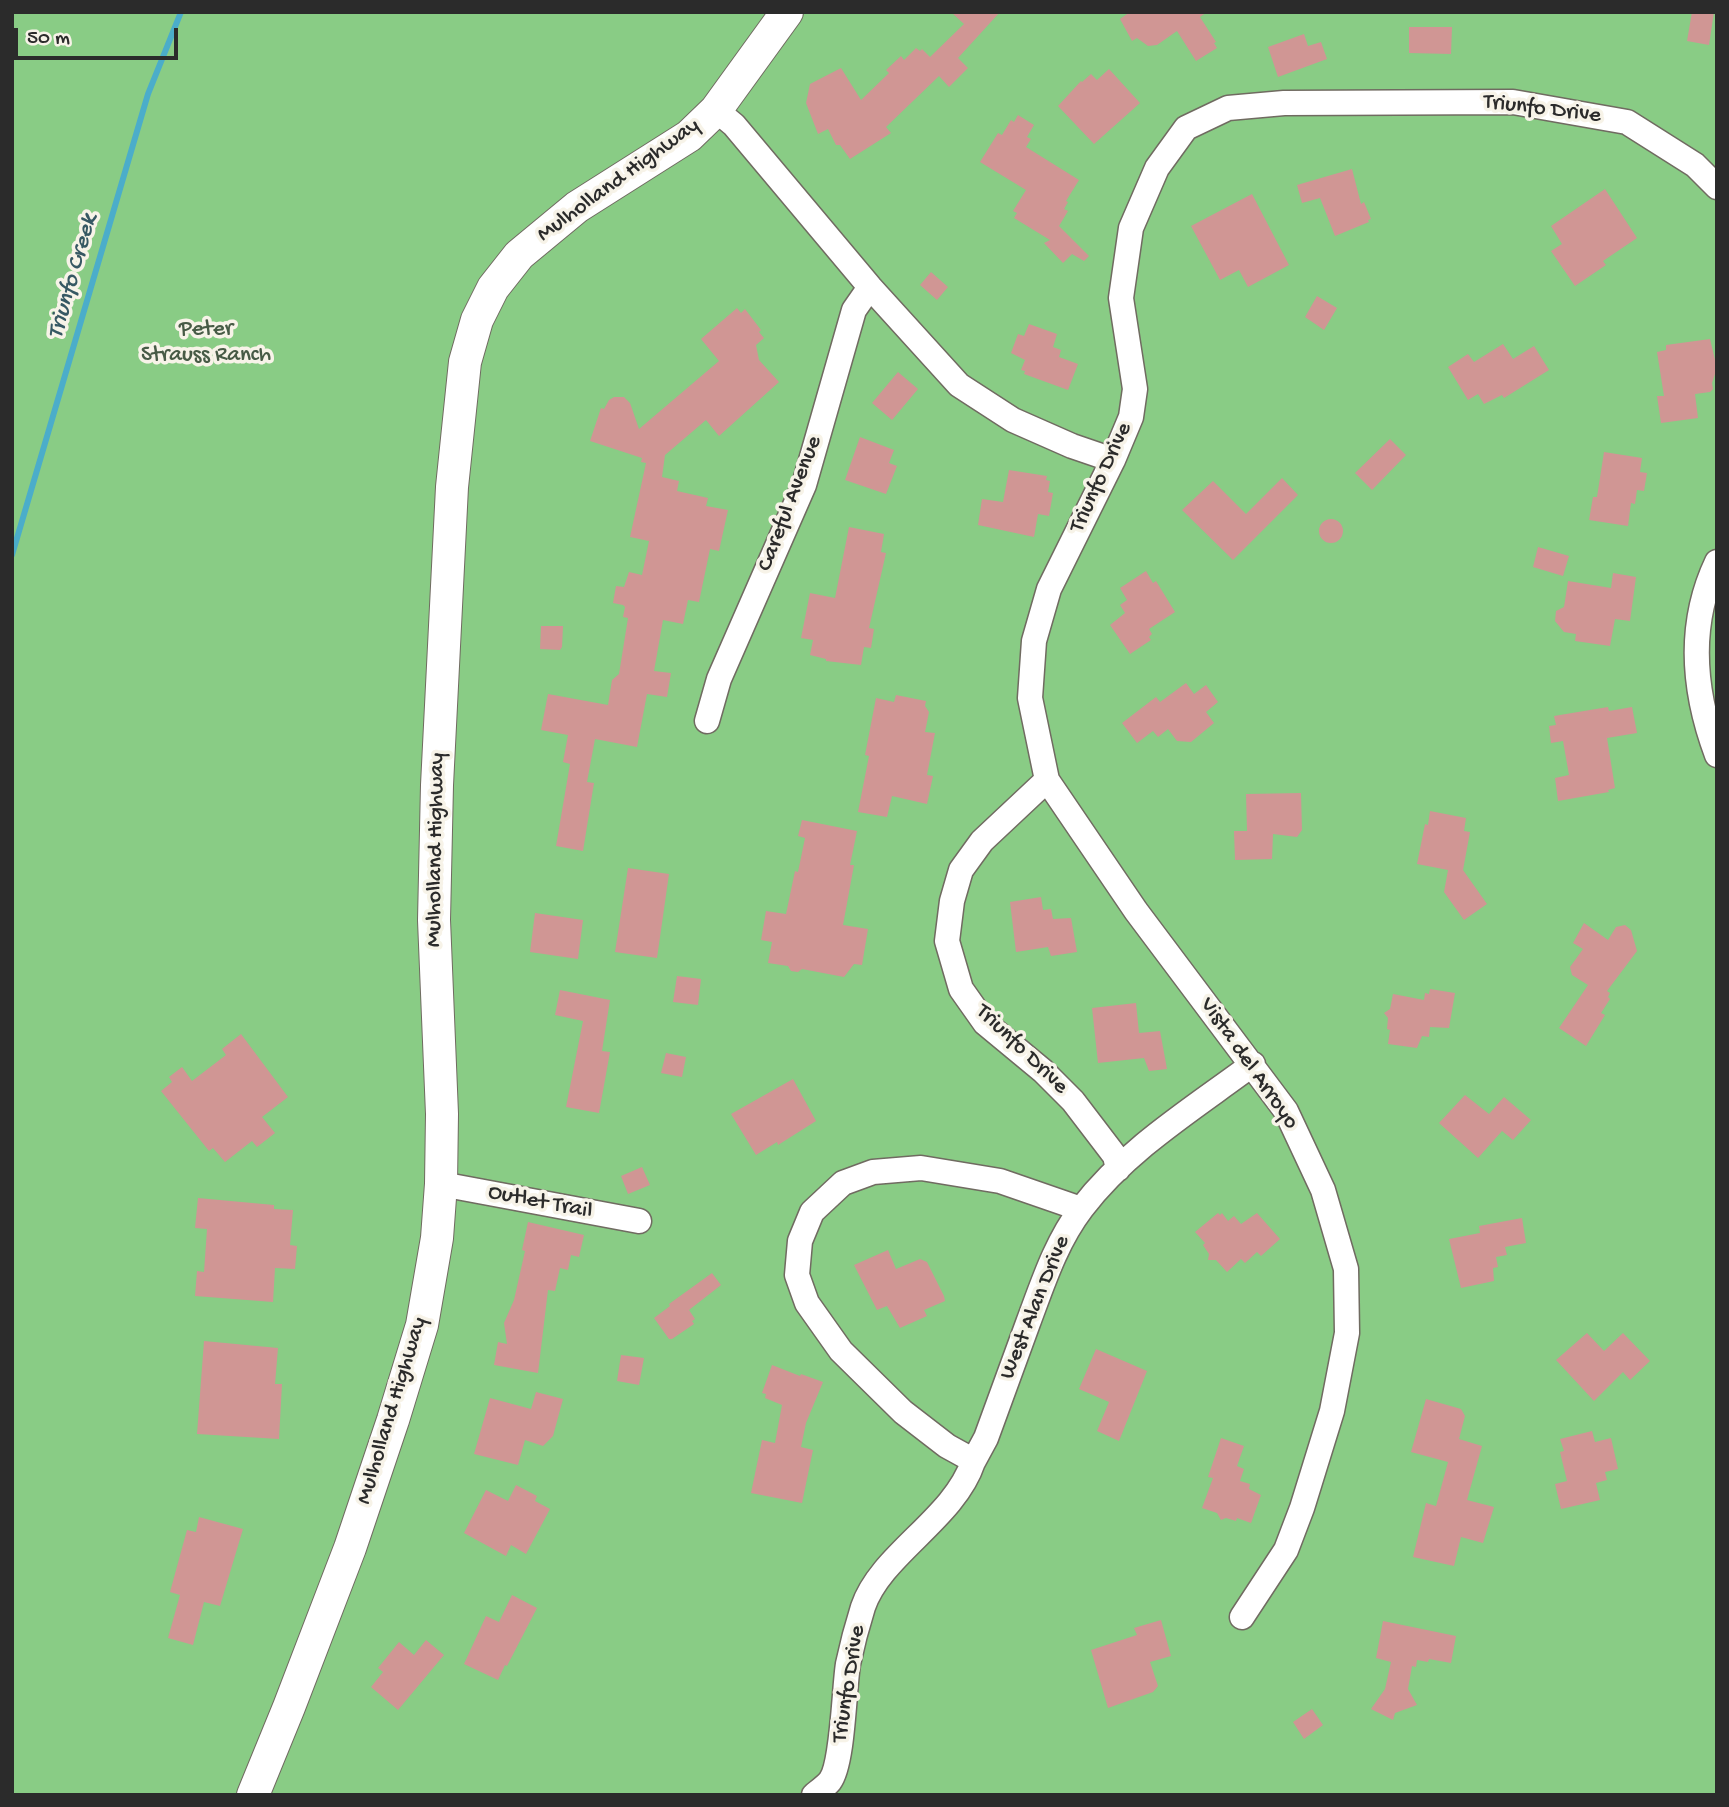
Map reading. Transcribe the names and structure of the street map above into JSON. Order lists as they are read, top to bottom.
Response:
{
  "streets": {
    "main road": ["Mulholland Highway"],
    "street": [
      "Triunfo Drive",
      "Careful Avenue",
      "Vista del Arroyo",
      "Outlet Trail",
      "West Alan Drive"
    ]
  },
  "crossings": [
    ["Triunfo Drive", "Vista del Arroyo"],
    ["Triunfo Drive", "West Alan Drive"],
    ["Mulholland Highway", "Outlet Trail"],
    ["Vista del Arroyo", "West Alan Drive"]
  ],
  "water": ["Triunfo Creek"],
  "parks": ["Peter Strauss Ranch"],
  "scale_bar": "50 m"
}
